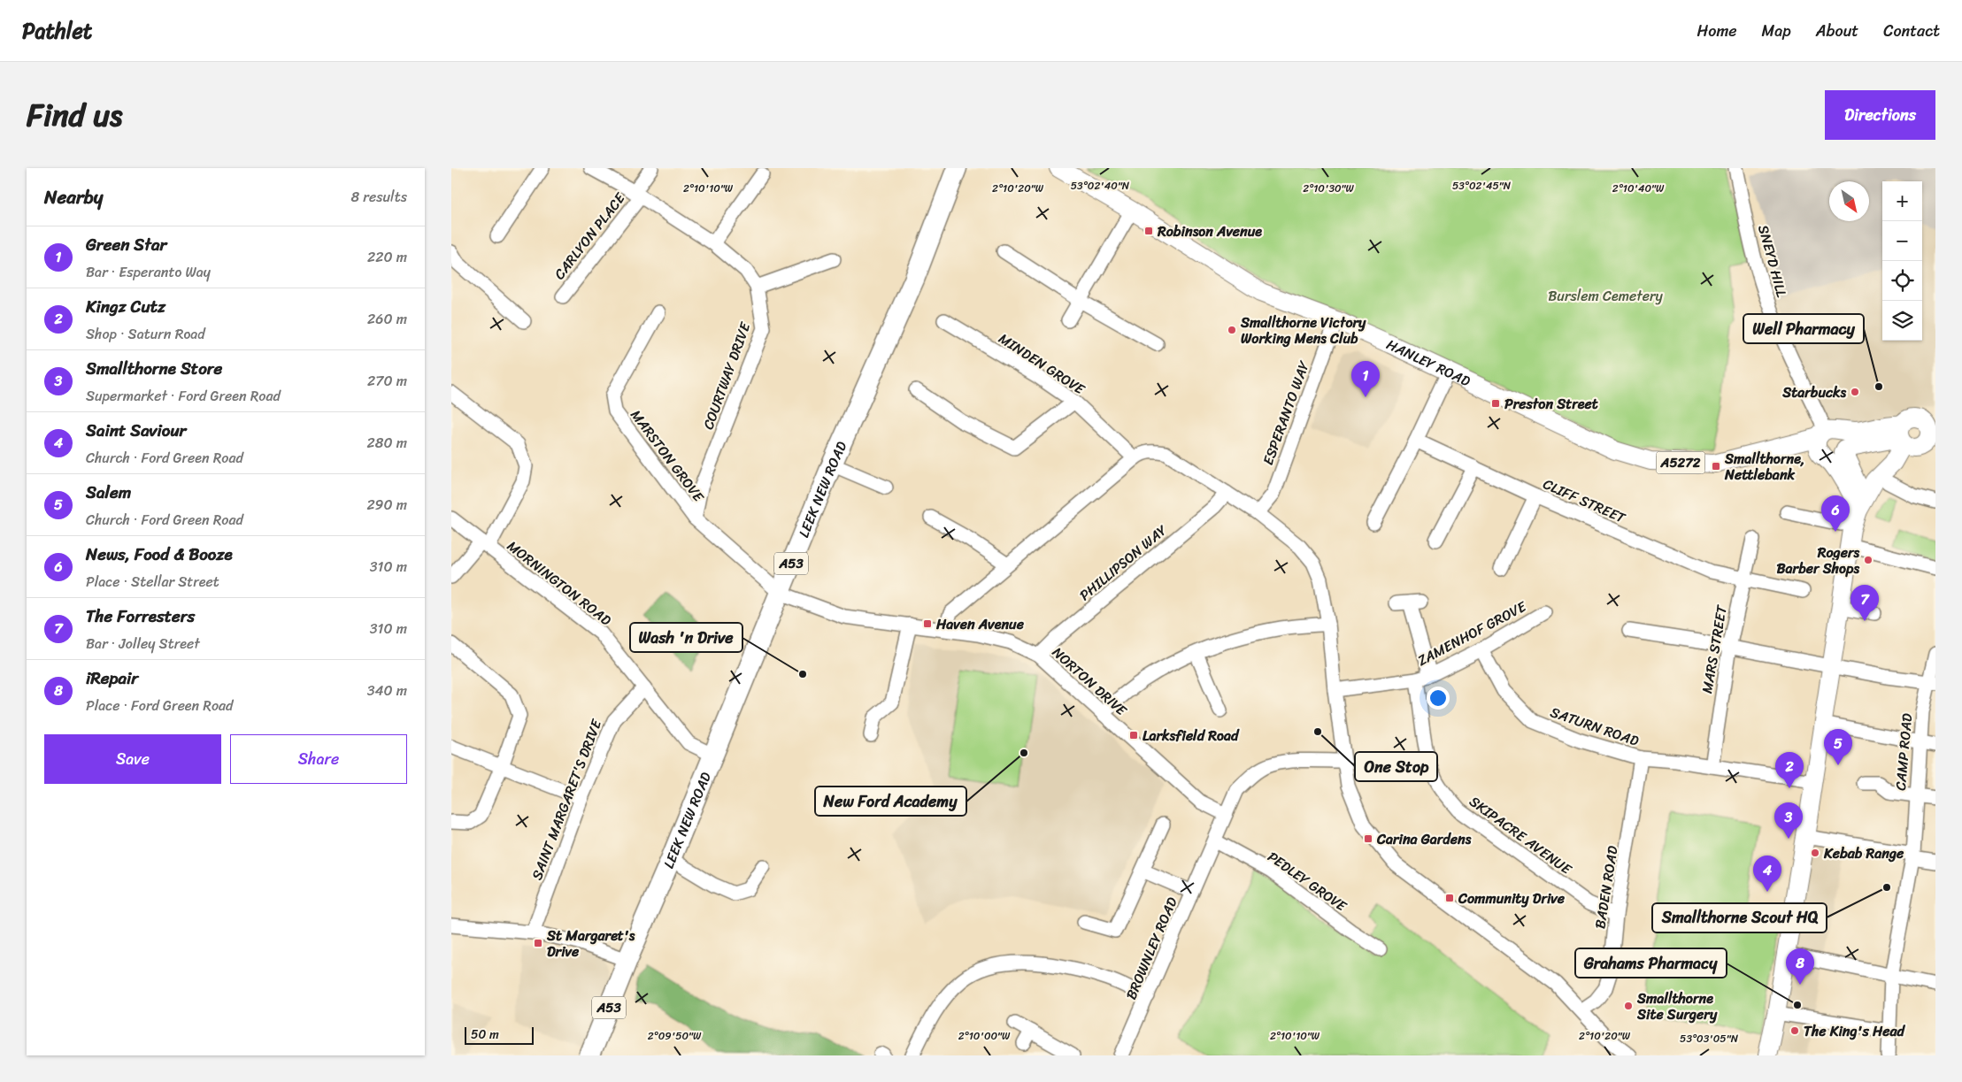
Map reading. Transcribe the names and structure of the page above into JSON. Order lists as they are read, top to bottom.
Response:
{
  "streets": {
    "highway": ["LEEK NEW ROAD", "A53"],
    "main road": ["HANLEY ROAD", "A5272"],
    "street": [
      "CARLYON PLACE",
      "SNEYD HILL",
      "MINDEN GROVE",
      "COURTWAY DRIVE",
      "ESPERANTO WAY",
      "MARSTON GROVE",
      "CLIFF STREET",
      "PHILLIPSON WAY",
      "MORNINGTON ROAD",
      "ZAMENHOF GROVE",
      "MARS STREET",
      "NORTON DRIVE",
      "SATURN ROAD",
      "CAMP ROAD",
      "SAINT MARGARET'S DRIVE",
      "SKIPACRE AVENUE",
      "PEDLEY GROVE",
      "BADEN ROAD",
      "BROWNLEY ROAD"
    ]
  },
  "crossings": [
    ["CARLYON PLACE", "COURTWAY DRIVE"],
    ["SNEYD HILL", "HANLEY ROAD"],
    ["SNEYD HILL", "A5272"],
    ["HANLEY ROAD", "ESPERANTO WAY"],
    ["HANLEY ROAD", "A5272"],
    ["COURTWAY DRIVE", "MARSTON GROVE"],
    ["MARSTON GROVE", "LEEK NEW ROAD"],
    ["MARSTON GROVE", "NORTON DRIVE"],
    ["LEEK NEW ROAD", "MORNINGTON ROAD"],
    ["LEEK NEW ROAD", "NORTON DRIVE"],
    ["CLIFF STREET", "MARS STREET"],
    ["PHILLIPSON WAY", "NORTON DRIVE"],
    ["MORNINGTON ROAD", "SAINT MARGARET'S DRIVE"],
    ["ZAMENHOF GROVE", "SATURN ROAD"],
    ["ZAMENHOF GROVE", "SKIPACRE AVENUE"],
    ["MARS STREET", "SATURN ROAD"],
    ["NORTON DRIVE", "BROWNLEY ROAD"],
    ["SATURN ROAD", "BADEN ROAD"],
    ["SKIPACRE AVENUE", "BADEN ROAD"],
    ["PEDLEY GROVE", "BROWNLEY ROAD"]
  ],
  "parks": ["Burslem Cemetery"],
  "places": {
    "transit": [
      "Robinson Avenue",
      "Preston Street",
      "Smallthorne, Nettlebank",
      "Haven Avenue",
      "Larksfield Road",
      "Carina Gardens",
      "Community Drive",
      "St Margaret's Drive"
    ],
    "other": [
      "Smallthorne Victory Working Mens Club",
      "Well Pharmacy",
      "Starbucks",
      "Rogers Barber Shops",
      "Wash 'n Drive",
      "One Stop",
      "New Ford Academy",
      "Kebab Range",
      "Smallthorne Scout HQ",
      "Grahams Pharmacy",
      "Smallthorne Site Surgery",
      "The King's Head"
    ]
  },
  "scale_bar": "50 m",
  "north": "bottom right",
  "page": {
    "header": "Pathlet",
    "nav": [
      "Home",
      "Map",
      "About",
      "Contact"
    ],
    "title": "Find us",
    "buttons": [
      "Directions",
      ["Save", "Share"]
    ],
    "heading": ["Nearby", "8 results"],
    "map_buttons": ["+", "−"],
    "list": [
      {
        "mark": "1",
        "name": "Green Star",
        "note": "Bar · Esperanto Way",
        "value": "220 m"
      },
      {
        "mark": "2",
        "name": "Kingz Cutz",
        "note": "Shop · Saturn Road",
        "value": "260 m"
      },
      {
        "mark": "3",
        "name": "Smallthorne Store",
        "note": "Supermarket · Ford Green Road",
        "value": "270 m"
      },
      {
        "mark": "4",
        "name": "Saint Saviour",
        "note": "Church · Ford Green Road",
        "value": "280 m"
      },
      {
        "mark": "5",
        "name": "Salem",
        "note": "Church · Ford Green Road",
        "value": "290 m"
      },
      {
        "mark": "6",
        "name": "News, Food & Booze",
        "note": "Place · Stellar Street",
        "value": "310 m"
      },
      {
        "mark": "7",
        "name": "The Forresters",
        "note": "Bar · Jolley Street",
        "value": "310 m"
      },
      {
        "mark": "8",
        "name": "iRepair",
        "note": "Place · Ford Green Road",
        "value": "340 m"
      }
    ],
    "pins": [
      "1",
      "6",
      "7",
      "5",
      "2",
      "3",
      "4",
      "8"
    ],
    "scale": "50 m"
  },
  "coordinates": [
    "53°02'40\"N",
    "53°02'45\"N",
    "2°10'10\"W",
    "2°10'20\"W",
    "2°10'40\"W",
    "2°10'30\"W",
    "2°09'50\"W",
    "2°10'00\"W",
    "53°03'05\"N"
  ]
}
